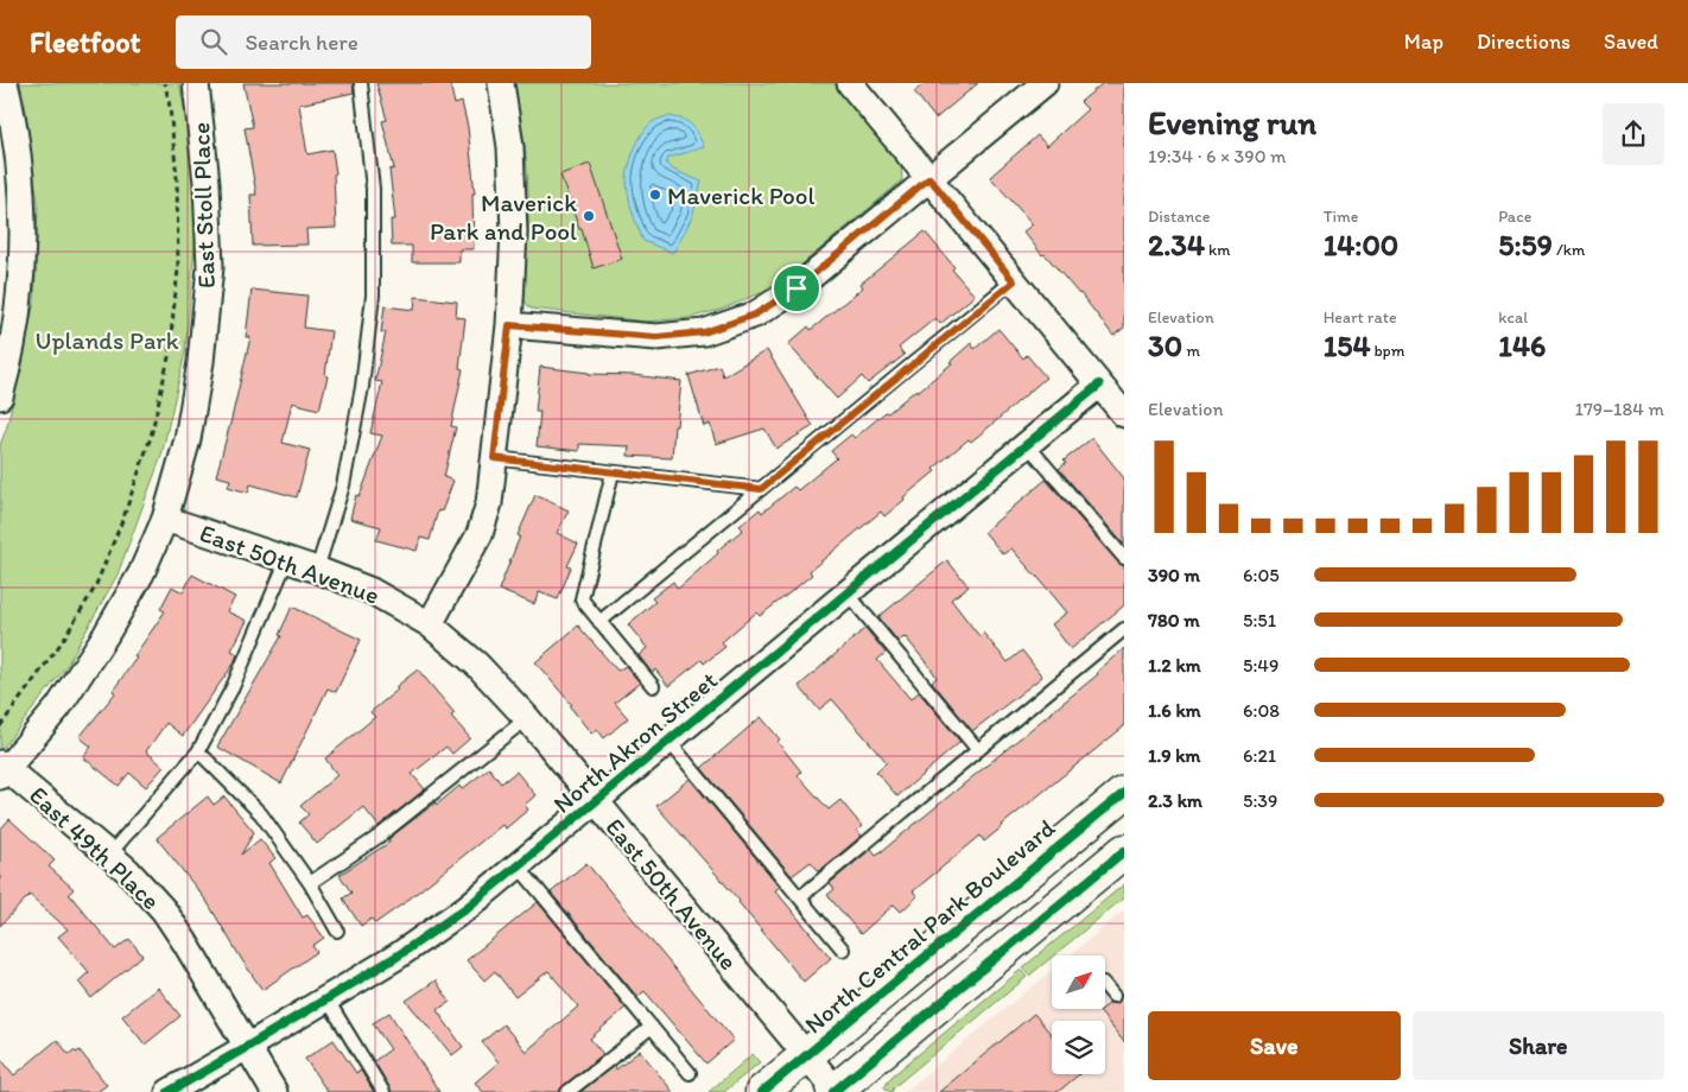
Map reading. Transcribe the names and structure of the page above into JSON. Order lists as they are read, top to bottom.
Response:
{
  "streets": {
    "main road": ["North Central Park Boulevard"],
    "street": [
      "East Stoll Place",
      "East 50th Avenue",
      "North Akron Street",
      "East 49th Place"
    ]
  },
  "crossings": [
    ["East Stoll Place", "East 50th Avenue"],
    ["East Stoll Place", "East 49th Place"],
    ["East 50th Avenue", "North Akron Street"],
    ["East 50th Avenue", "North Central Park Boulevard"],
    ["North Akron Street", "East 49th Place"]
  ],
  "parks": ["Uplands Park"],
  "places": ["Maverick Pool", "Maverick Park and Pool"],
  "north": "top right",
  "page": {
    "header": "Fleetfoot",
    "search": "Search here",
    "nav": ["Map", "Directions", "Saved"],
    "heading": ["Evening run", "19:34 · 6 × 390 m"],
    "stats": [
      ["Distance", "2.34 km"],
      ["Time", "14:00"],
      ["Pace", "5:59 /km"],
      ["Elevation", "30 m"],
      ["Heart rate", "154 bpm"],
      ["kcal", "146"]
    ],
    "chart": ["Elevation", "179–184 m"],
    "list": [
      {
        "name": "390 m",
        "note": "6:05"
      },
      {
        "name": "780 m",
        "note": "5:51"
      },
      {
        "name": "1.2 km",
        "note": "5:49"
      },
      {
        "name": "1.6 km",
        "note": "6:08"
      },
      {
        "name": "1.9 km",
        "note": "6:21"
      },
      {
        "name": "2.3 km",
        "note": "5:39"
      }
    ],
    "buttons": ["Save", "Share"]
  }
}
